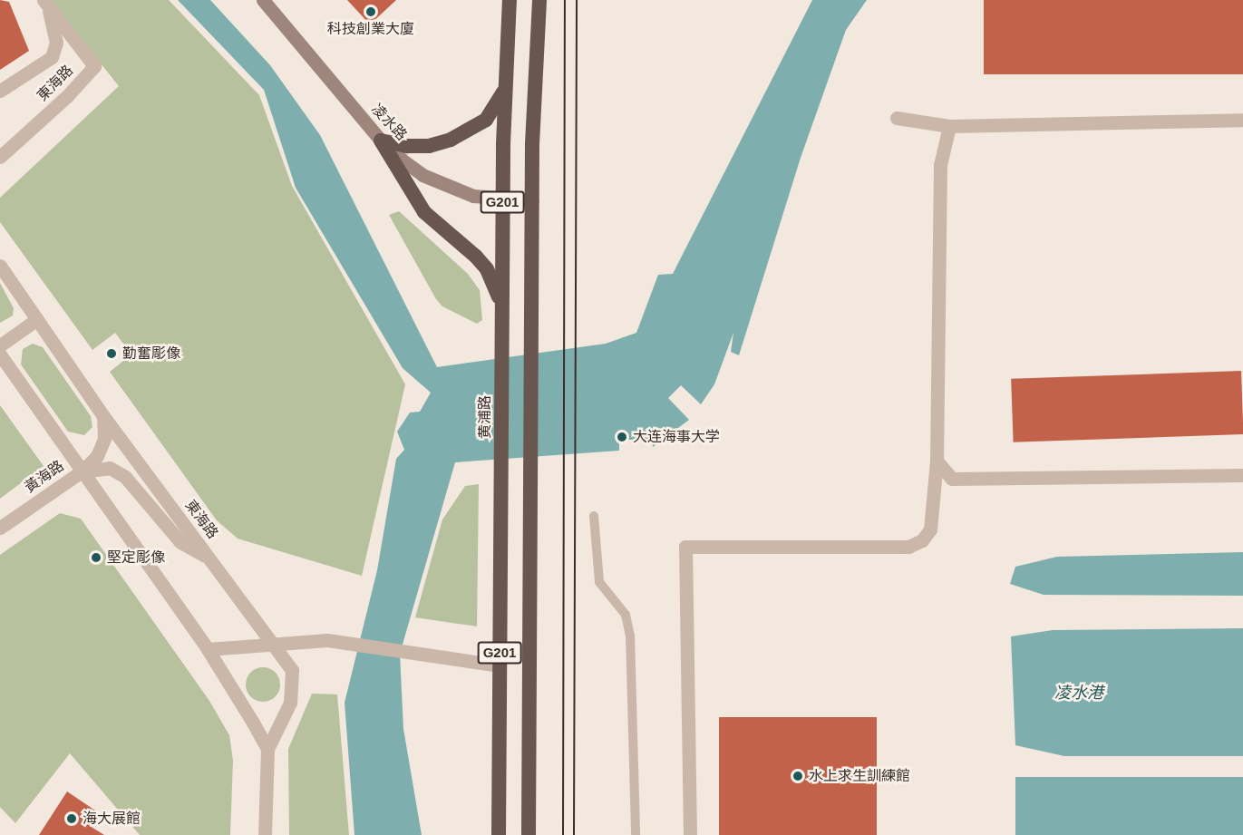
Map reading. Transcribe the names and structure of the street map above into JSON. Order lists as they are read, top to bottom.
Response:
{
  "streets": {
    "highway": ["G201", "黄浦路"],
    "main road": ["凌水路"],
    "street": ["東海路", "黃海路"]
  },
  "crossings": [
    ["凌水路", "G201"],
    ["凌水路", "黄浦路"]
  ],
  "water": ["凌水港"],
  "places": [
    "科技創業大廈",
    "勤奮彫像",
    "大连海事大学",
    "堅定彫像",
    "水上求生訓練館",
    "海大展館"
  ]
}
